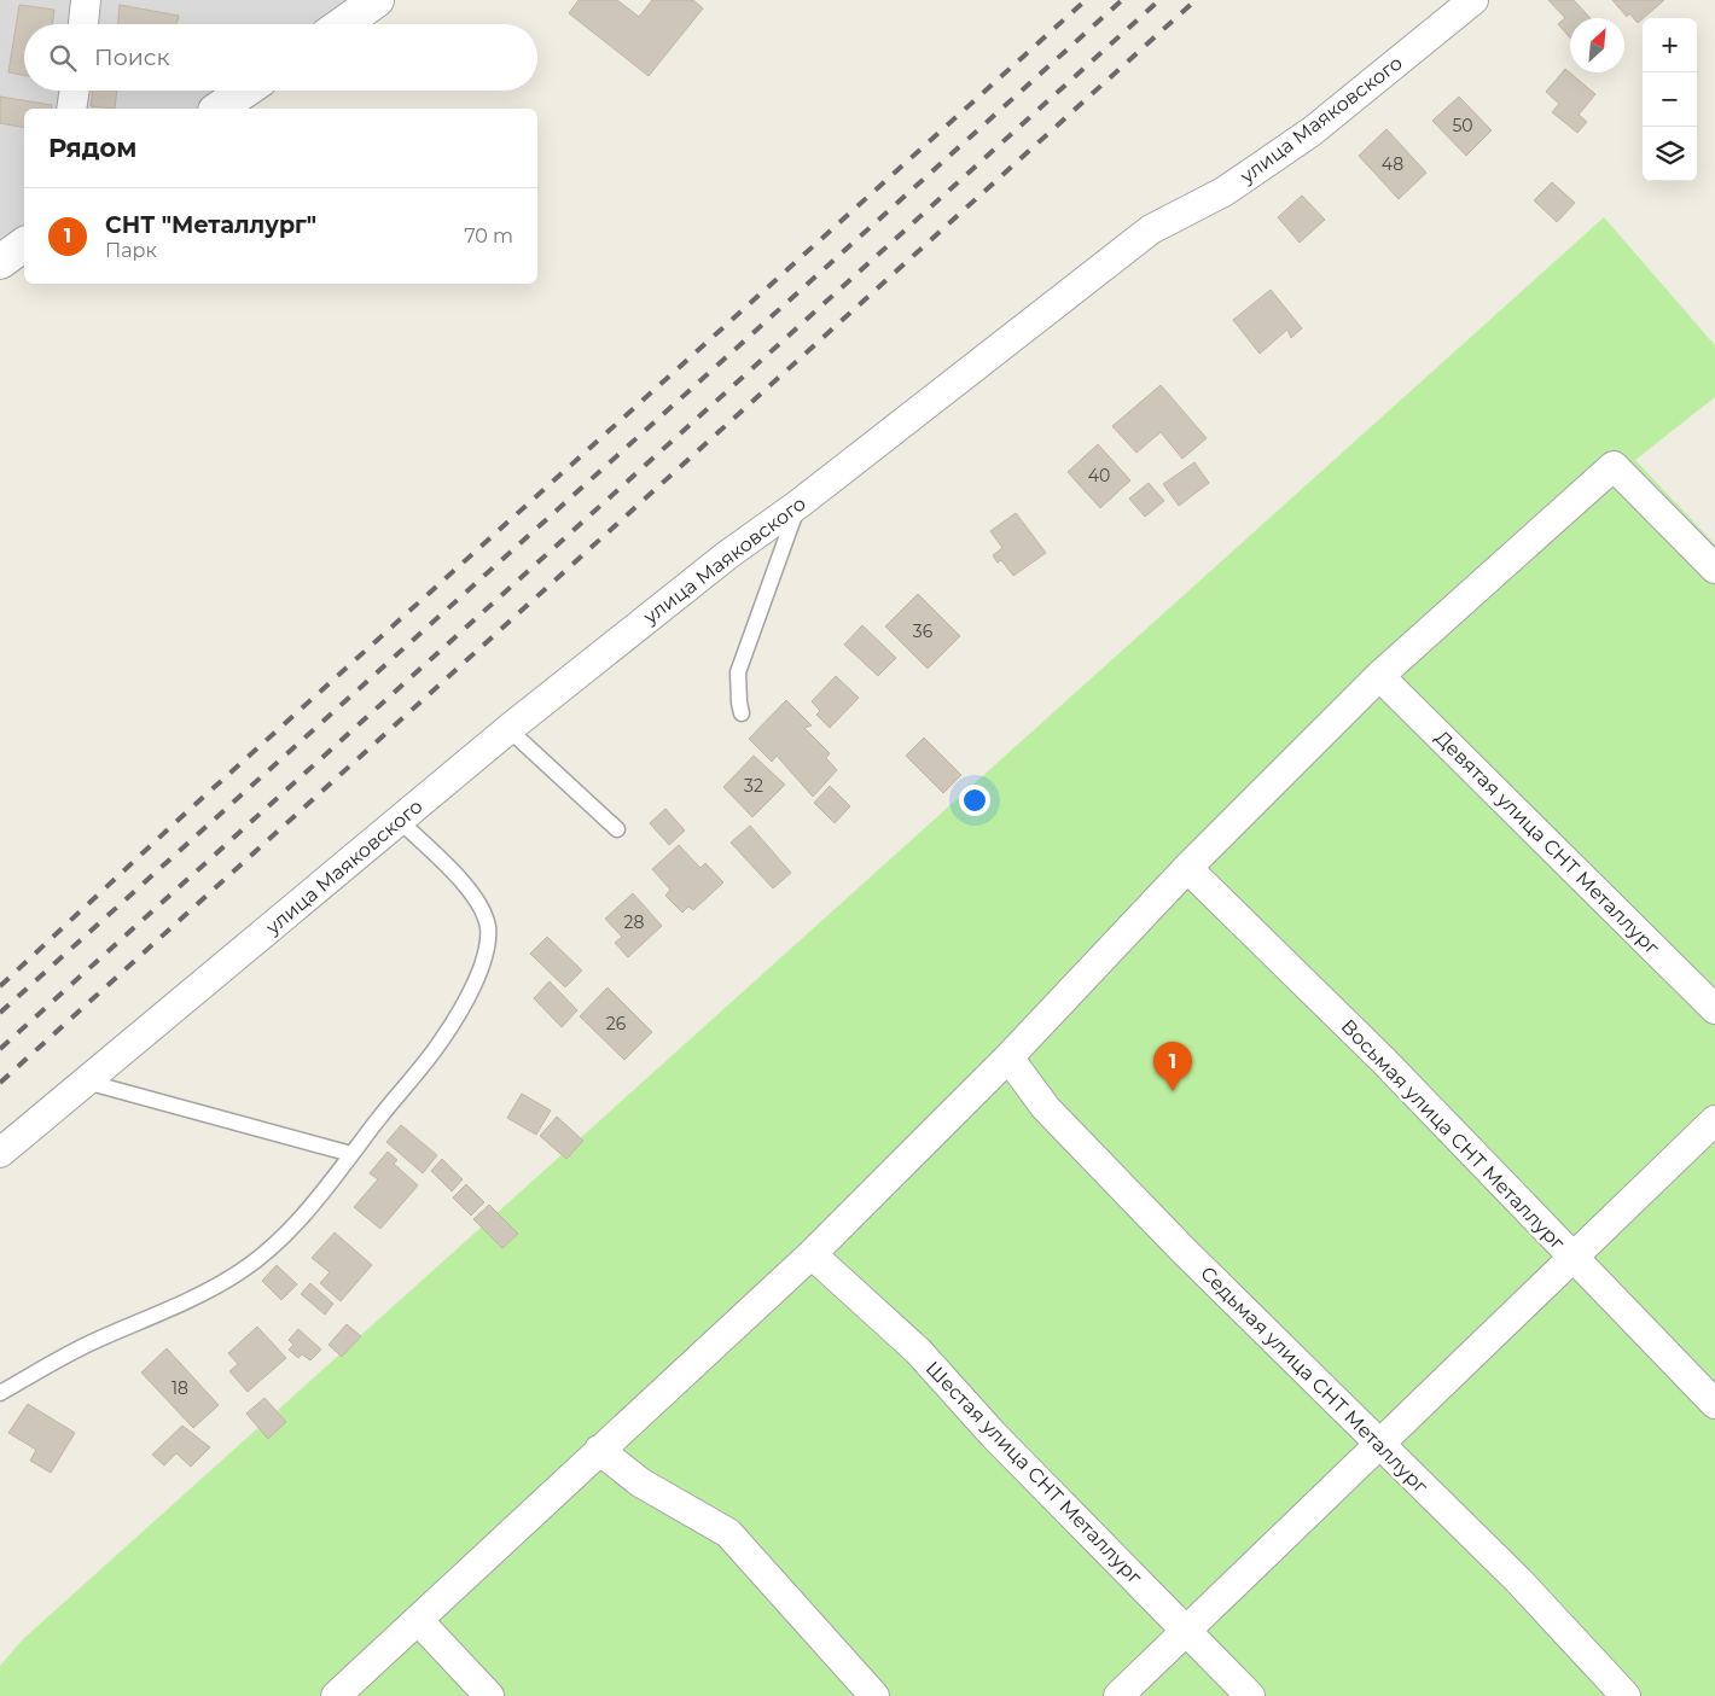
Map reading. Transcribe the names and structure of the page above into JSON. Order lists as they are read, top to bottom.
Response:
{
  "streets": {
    "street": [
      "улица Маяковского",
      "Девятая улица СНТ Металлург",
      "Восьмая улица СНТ Металлург",
      "Седьмая улица СНТ Металлург",
      "Шестая улица СНТ Металлург"
    ]
  },
  "house_numbers": [
    "50",
    "48",
    "40",
    "36",
    "32",
    "28",
    "26",
    "18"
  ],
  "north": "top right",
  "page": {
    "map_buttons": ["+", "−"],
    "search": "Поиск",
    "heading": "Рядом",
    "list": [
      {
        "mark": "1",
        "name": "СНТ \"Металлург\"",
        "note": "Парк",
        "value": "70 m"
      }
    ],
    "pins": "1"
  }
}
